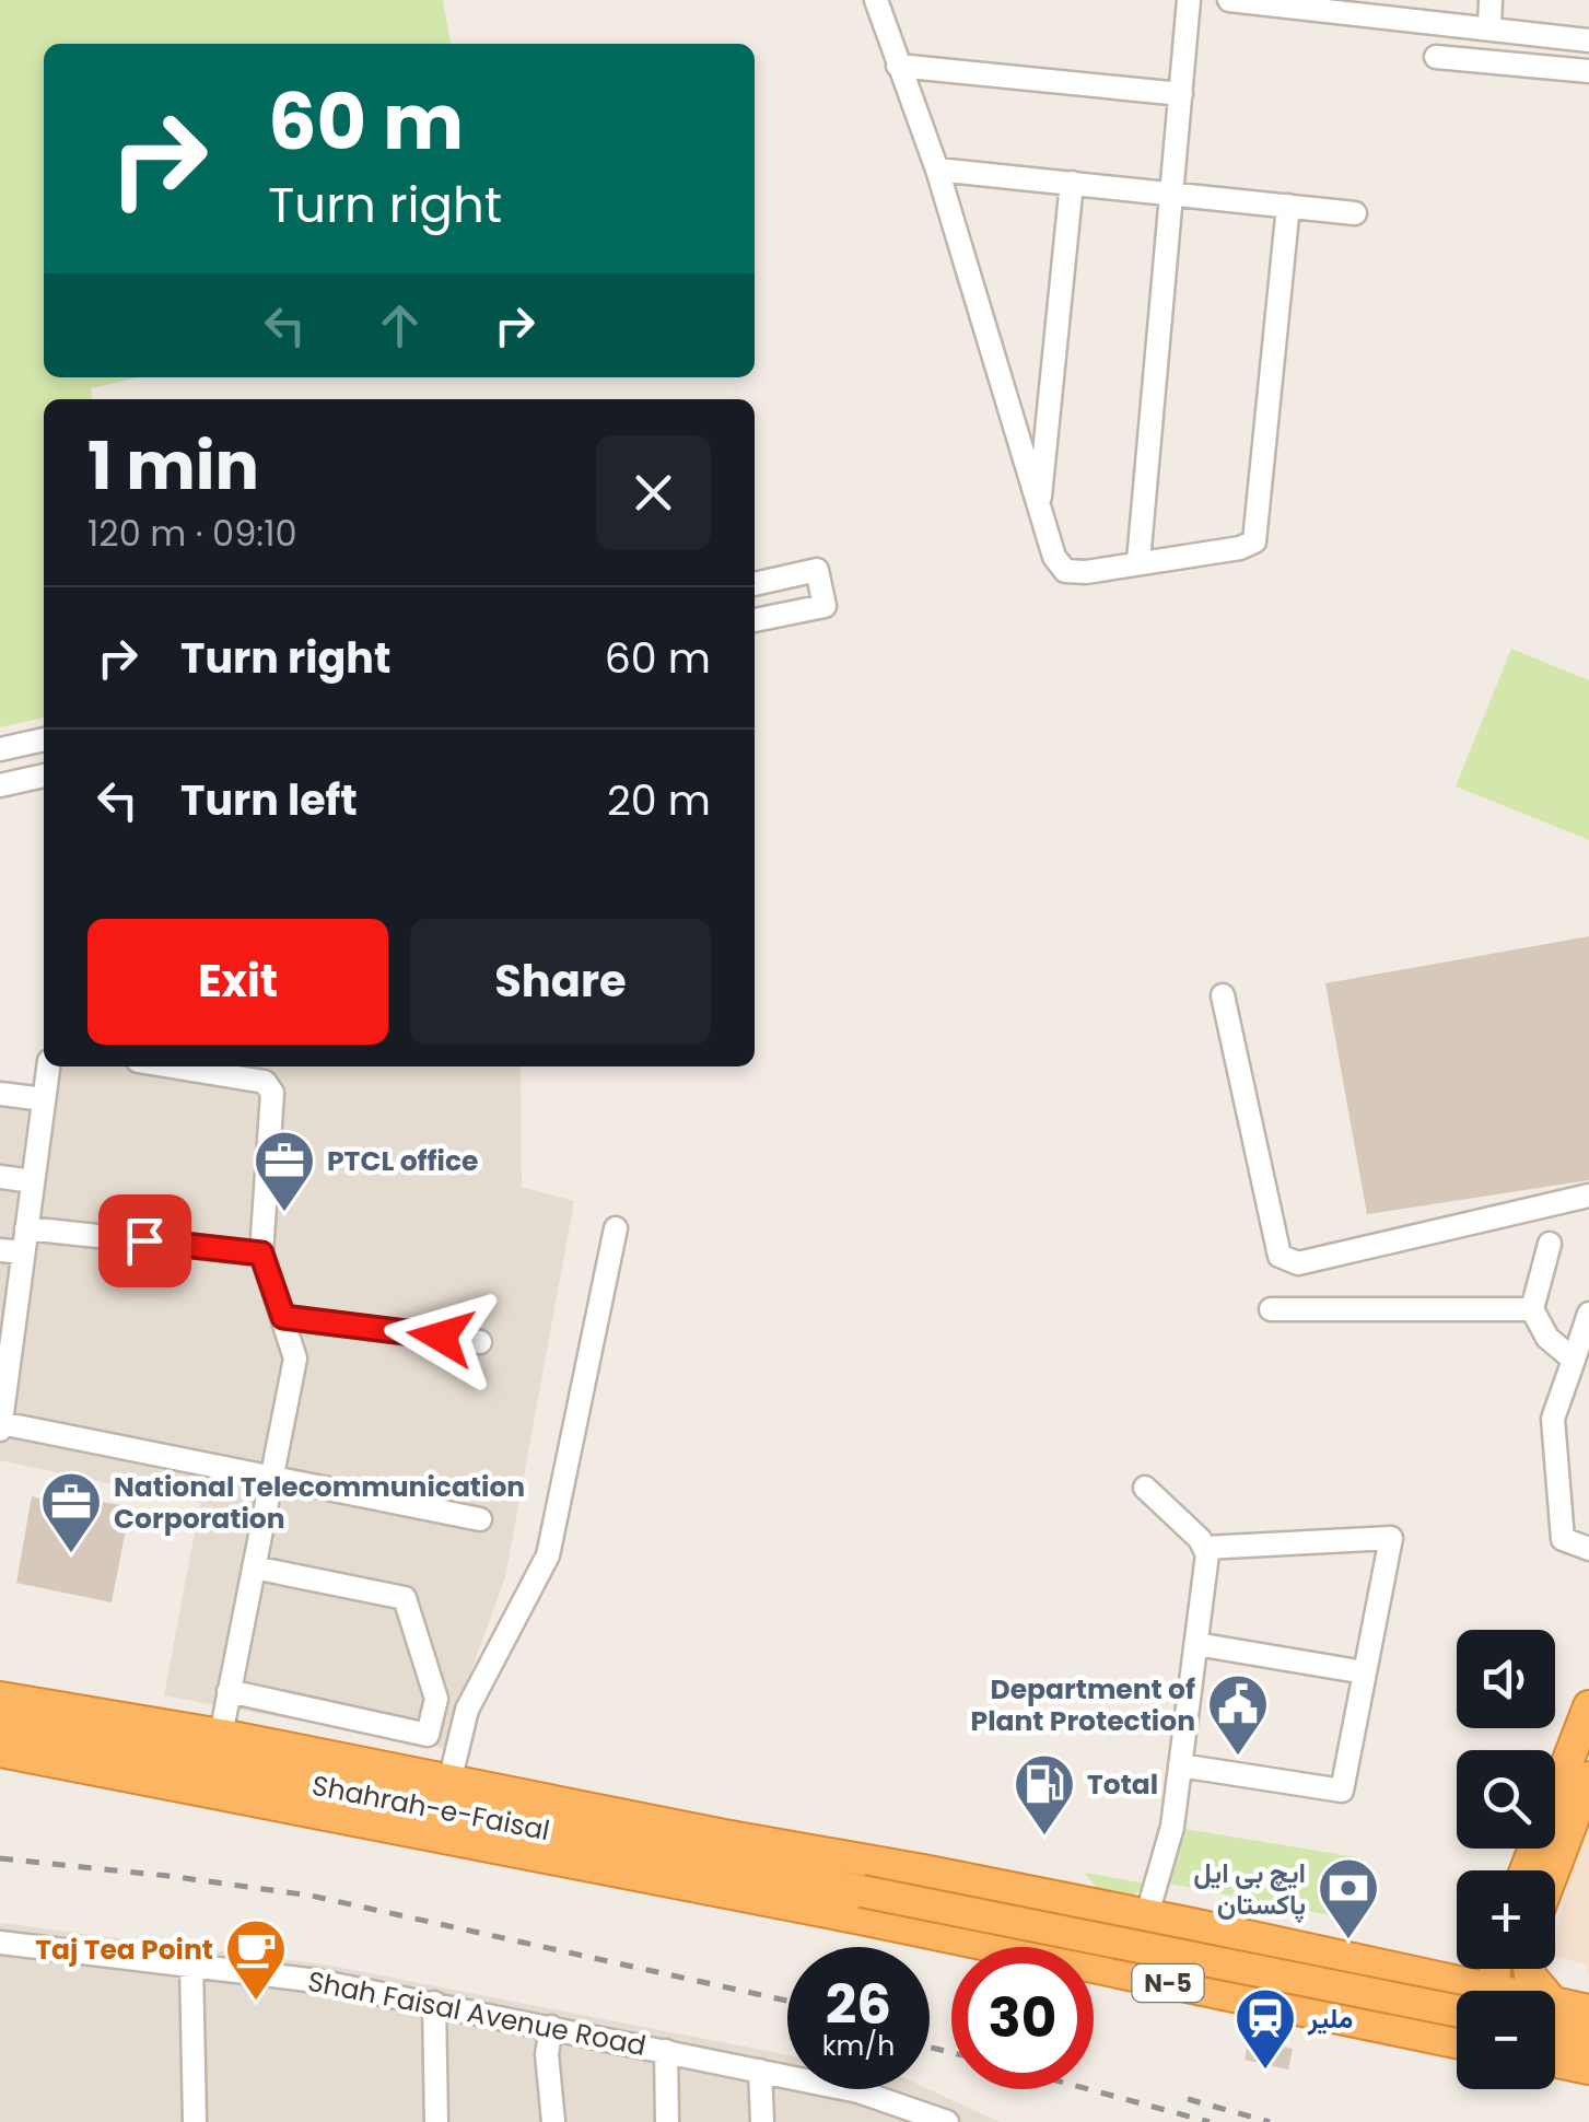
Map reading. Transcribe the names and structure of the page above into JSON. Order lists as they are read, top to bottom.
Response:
{
  "streets": {
    "highway": ["Shahrah-e-Faisal", "N-5"],
    "street": ["Shah Faisal Avenue Road"]
  },
  "crossings": [
    ["Shahrah-e-Faisal", "N-5"]
  ],
  "places": {
    "office": ["PTCL office", "National Telecommunication Corporation"],
    "public building": ["Department of Plant Protection"],
    "fuel station": ["Total"],
    "bank": ["ایچ بی ایل پاکستان"],
    "cafe": ["Taj Tea Point"],
    "station": ["ملیر"]
  },
  "page": {
    "turn": ["60 m", "Turn right"],
    "heading": ["1 min", "120 m · 09:10"],
    "list": [
      {
        "name": "Turn right",
        "value": "60 m"
      },
      {
        "name": "Turn left",
        "value": "20 m"
      }
    ],
    "buttons": ["Exit", "Share"],
    "map_buttons": ["+", "−"],
    "speed": "26 km/h",
    "limit": "30"
  }
}
